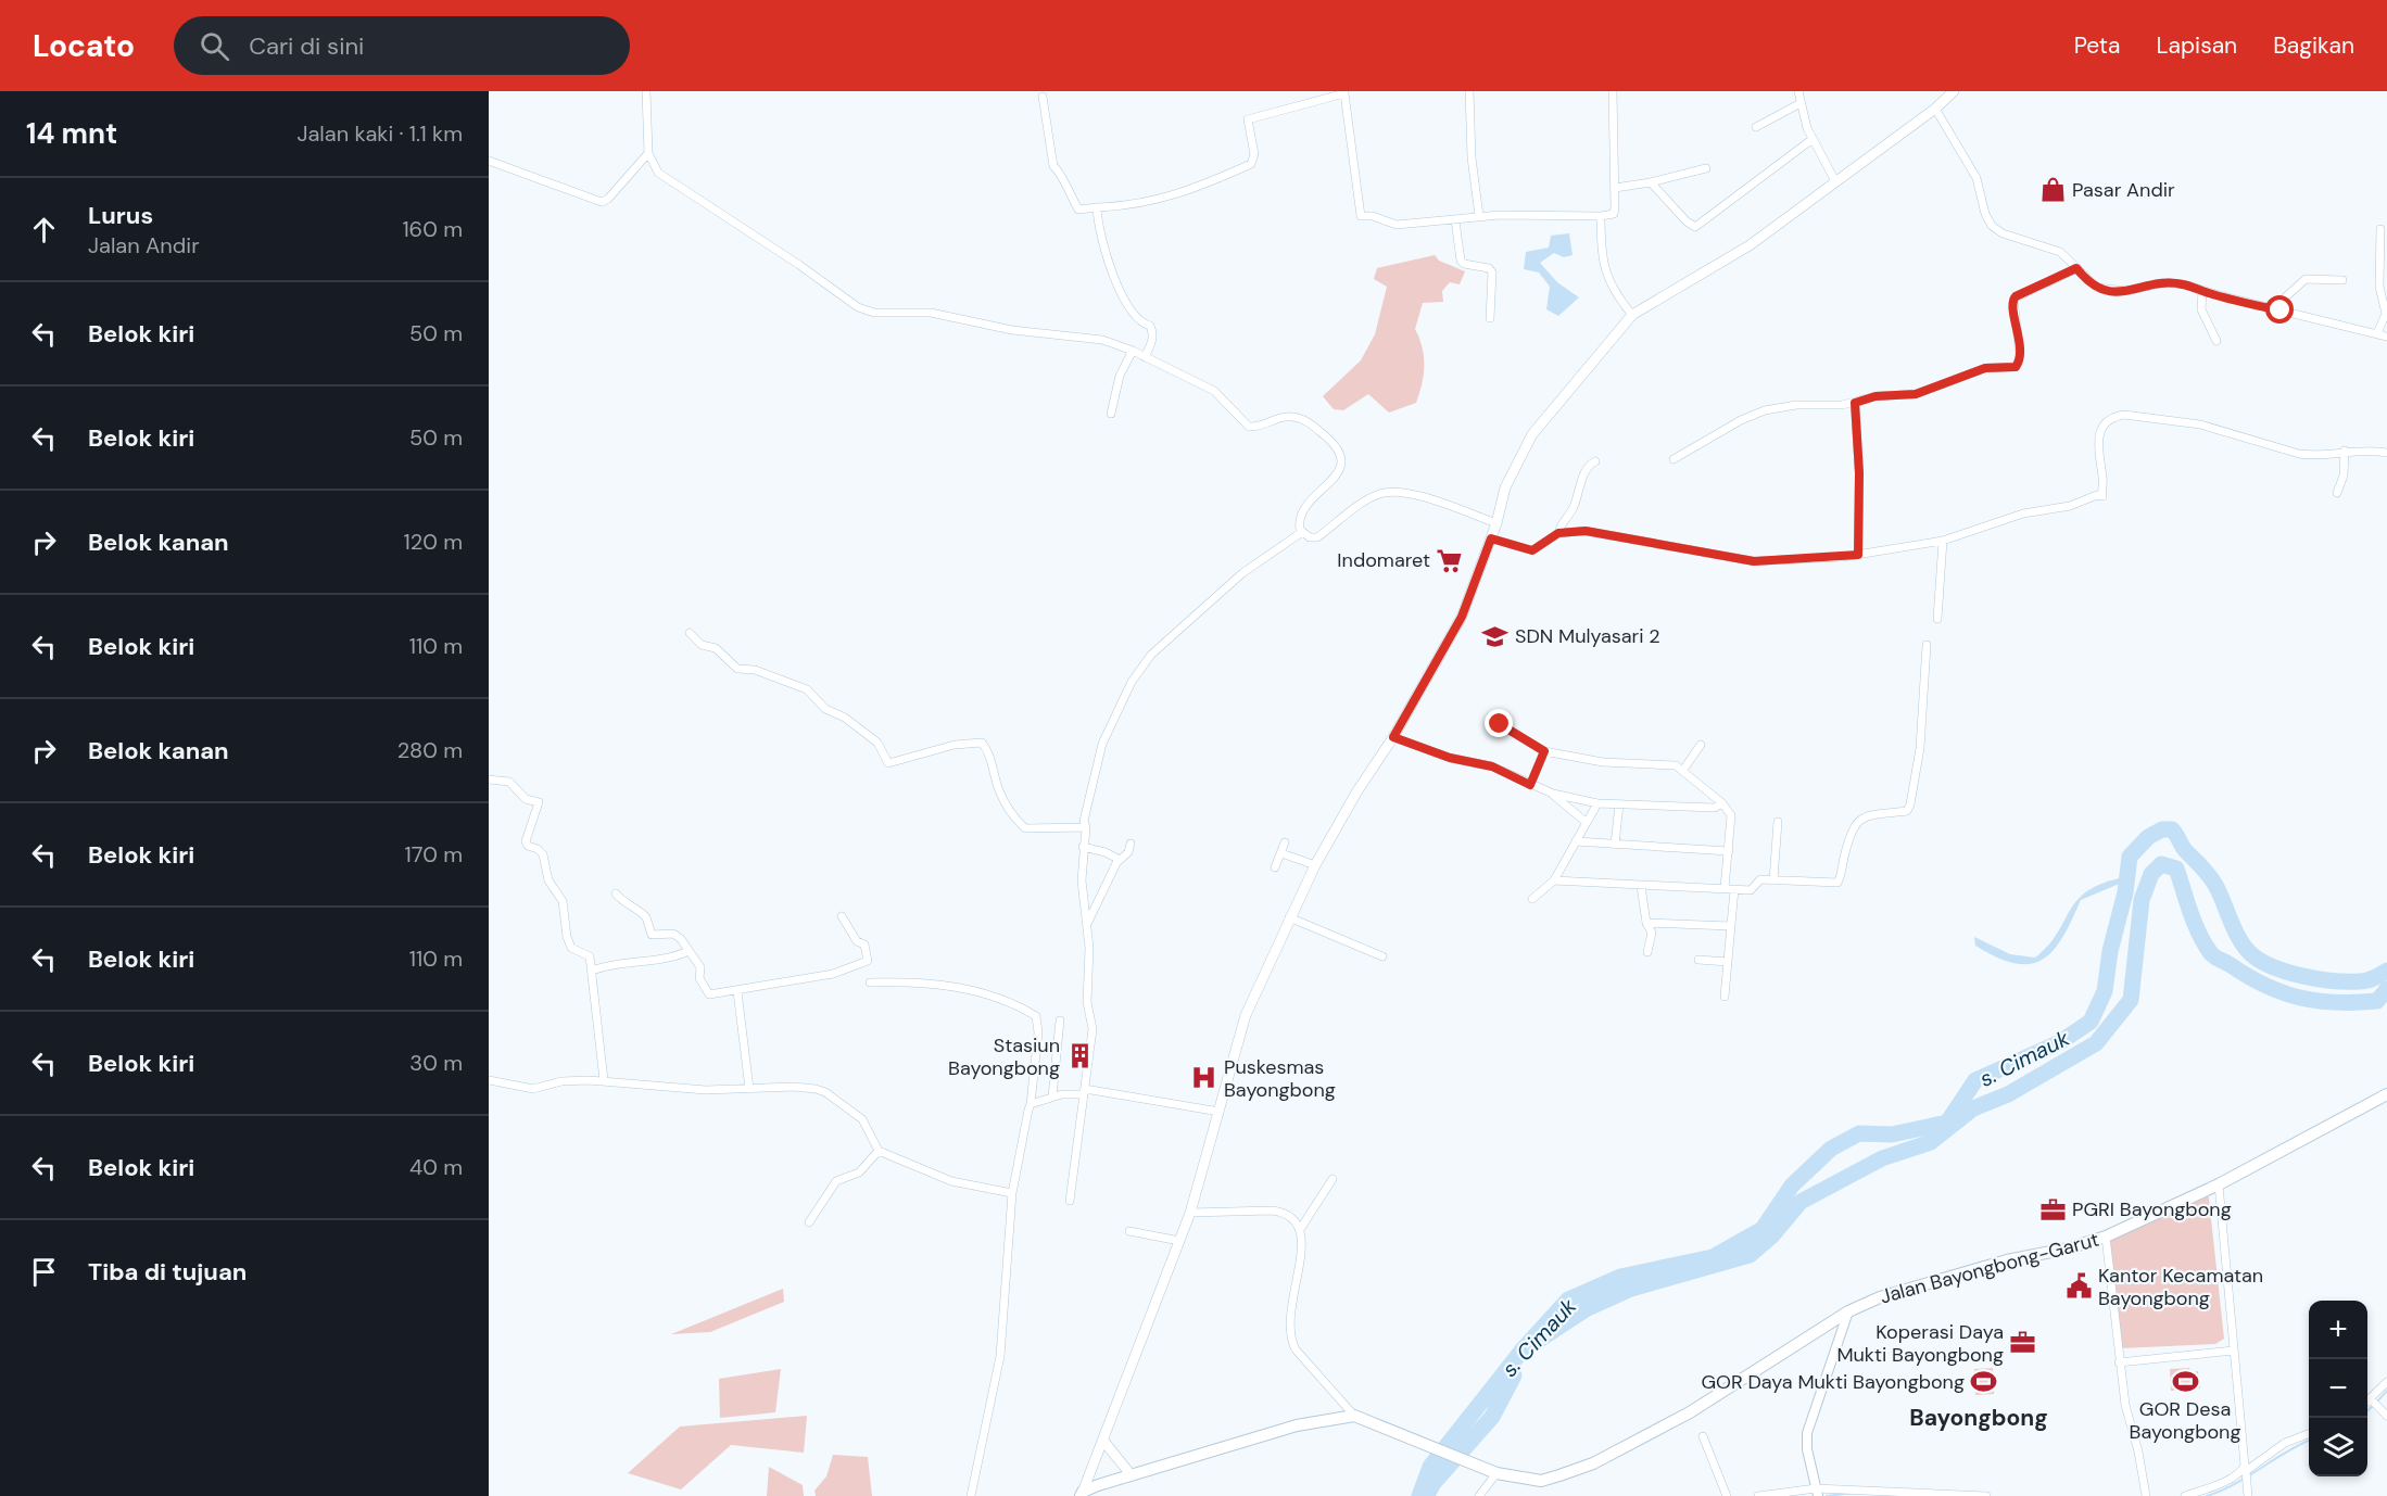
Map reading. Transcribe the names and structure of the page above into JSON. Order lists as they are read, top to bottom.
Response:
{
  "streets": {
    "main road": ["Jalan Bayongbong-Garut"]
  },
  "districts": ["Bayongbong"],
  "water": ["s. Cimauk"],
  "places": {
    "shop": ["Pasar Andir"],
    "supermarket": ["Indomaret"],
    "school or university": ["SDN Mulyasari 2"],
    "building": ["Stasiun Bayongbong"],
    "hospital": ["Puskesmas Bayongbong"],
    "office": ["PGRI Bayongbong", "Koperasi Daya Mukti Bayongbong"],
    "public building": ["Kantor Kecamatan Bayongbong"],
    "sports": ["GOR Desa Bayongbong", "GOR Daya Mukti Bayongbong"]
  },
  "page": {
    "header": "Locato",
    "search": "Cari di sini",
    "nav": ["Peta", "Lapisan", "Bagikan"],
    "heading": ["14 mnt", "Jalan kaki · 1.1 km"],
    "list": [
      ["Lurus", "Jalan Andir", "160 m"],
      ["Belok kiri", "50 m"],
      ["Belok kiri", "50 m"],
      ["Belok kanan", "120 m"],
      ["Belok kiri", "110 m"],
      ["Belok kanan", "280 m"],
      ["Belok kiri", "170 m"],
      ["Belok kiri", "110 m"],
      ["Belok kiri", "30 m"],
      ["Belok kiri", "40 m"],
      "Tiba di tujuan"
    ],
    "map_buttons": ["+", "−"]
  }
}
